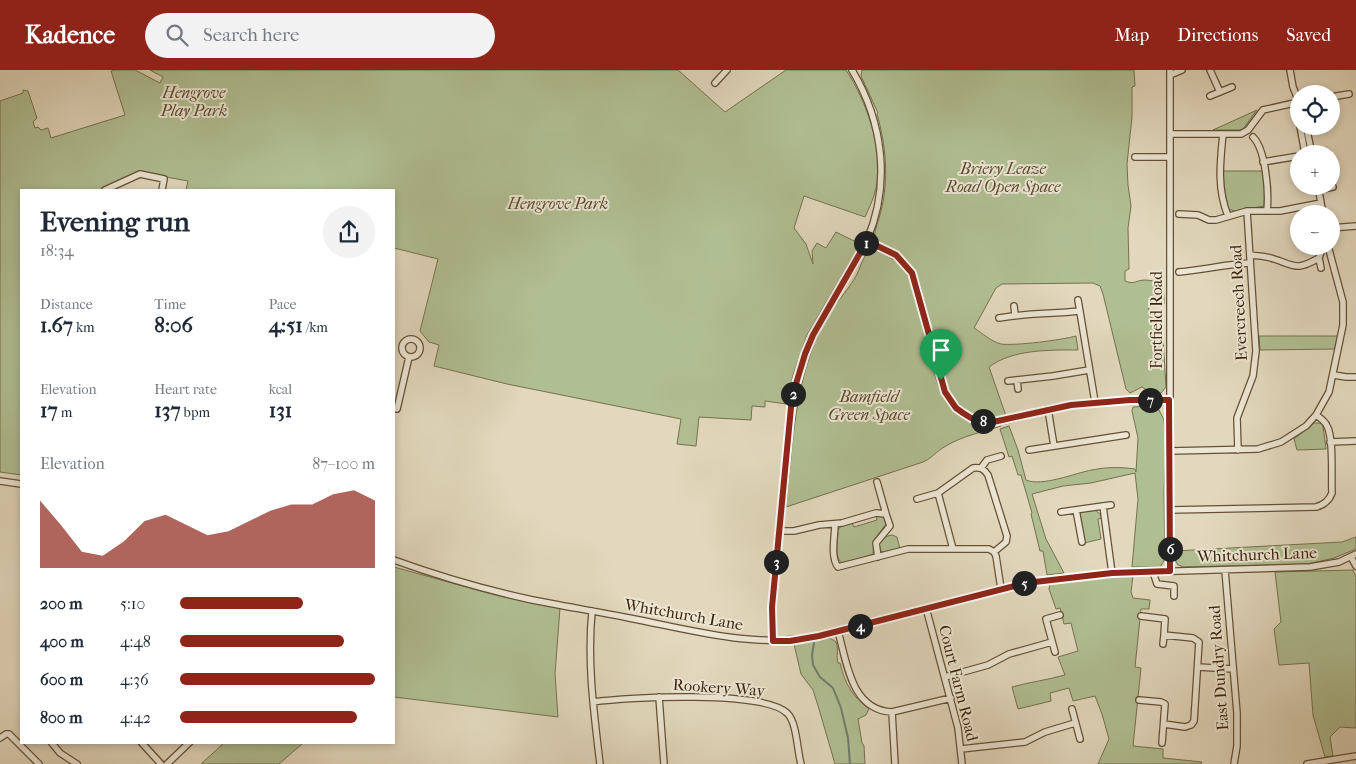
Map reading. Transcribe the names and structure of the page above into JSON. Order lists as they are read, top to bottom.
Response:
{
  "streets": {
    "street": [
      "Evercreech Road",
      "Fortfield Road",
      "Whitchurch Lane",
      "East Dundry Road",
      "Court Farm Road",
      "Rookery Way"
    ]
  },
  "crossings": [
    ["Fortfield Road", "Whitchurch Lane"],
    ["Whitchurch Lane", "East Dundry Road"],
    ["Whitchurch Lane", "Court Farm Road"]
  ],
  "parks": [
    "Hengrove Play Park",
    "Briery Leaze Road Open Space",
    "Hengrove Park",
    "Bamfield Green Space"
  ],
  "page": {
    "header": "Kadence",
    "search": "Search here",
    "nav": ["Map", "Directions", "Saved"],
    "map_buttons": ["+", "−"],
    "heading": ["Evening run", "18:34"],
    "pins": [
      "1",
      "2",
      "7",
      "8",
      "6",
      "3",
      "5",
      "4"
    ],
    "stats": [
      ["Distance", "1.67 km"],
      ["Time", "8:06"],
      ["Pace", "4:51 /km"],
      ["Elevation", "17 m"],
      ["Heart rate", "137 bpm"],
      ["kcal", "131"]
    ],
    "chart": ["Elevation", "87–100 m"],
    "list": [
      {
        "name": "200 m",
        "note": "5:10"
      },
      {
        "name": "400 m",
        "note": "4:48"
      },
      {
        "name": "600 m",
        "note": "4:36"
      },
      {
        "name": "800 m",
        "note": "4:42"
      }
    ]
  }
}
